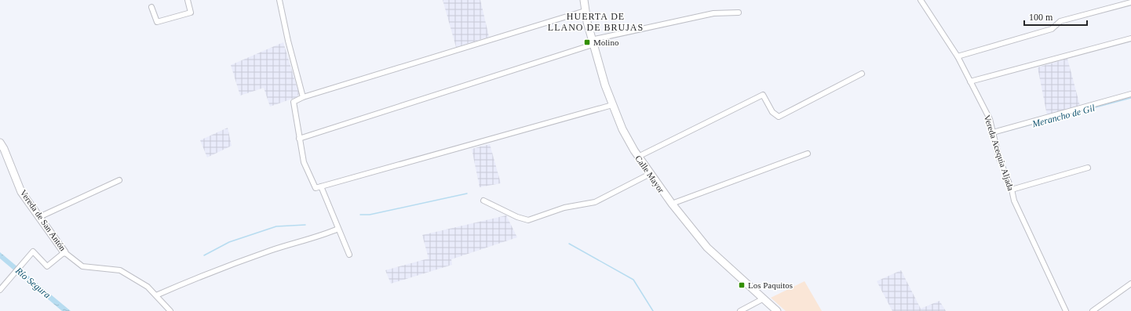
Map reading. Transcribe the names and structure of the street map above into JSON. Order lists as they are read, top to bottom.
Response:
{
  "streets": {
    "main road": ["Calle Mayor", "Vereda de San Antón"],
    "street": ["Vereda Acequia Aljada"]
  },
  "districts": ["HUERTA DE LLANO DE BRUJAS"],
  "water": ["Merancho de Gil", "Río Segura"],
  "places": {
    "transit": ["Molino", "Los Paquitos"]
  },
  "scale_bar": "100 m"
}
